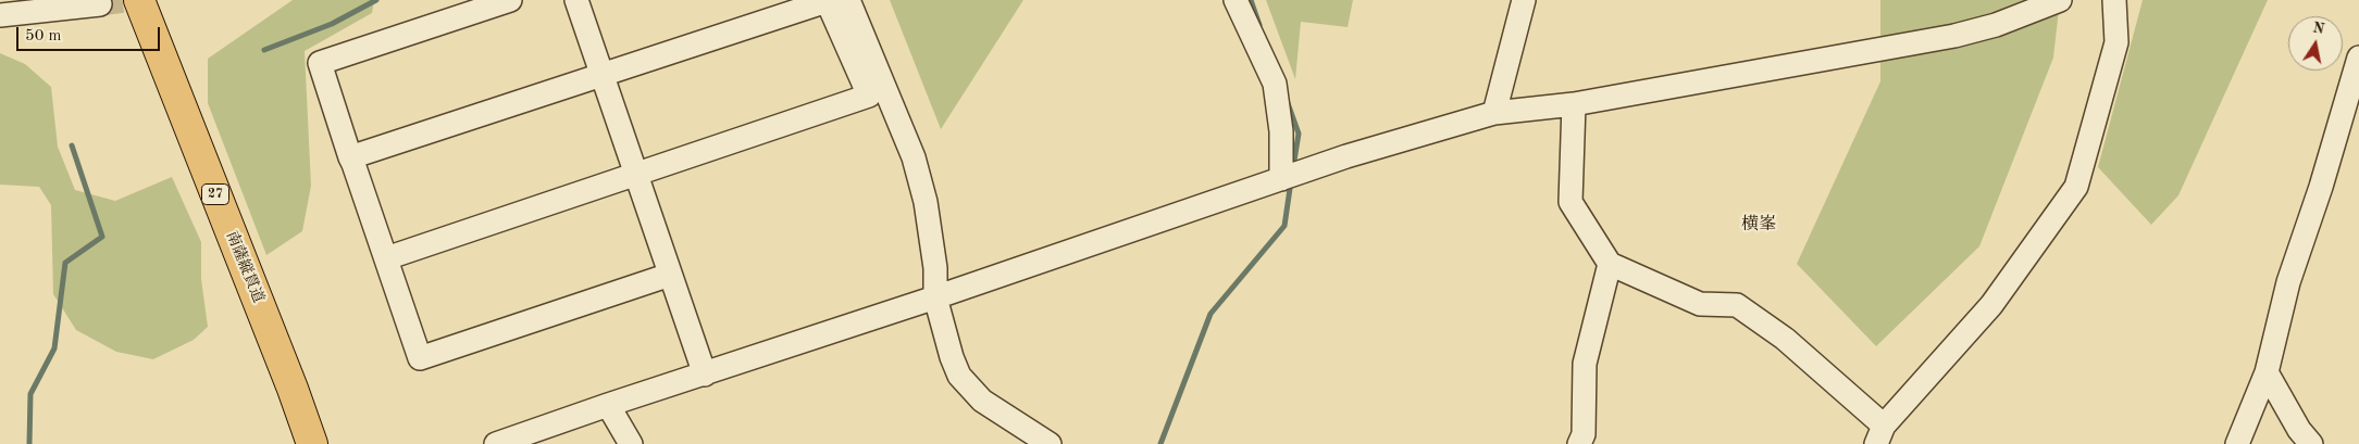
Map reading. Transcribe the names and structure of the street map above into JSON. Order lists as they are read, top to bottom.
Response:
{
  "streets": {
    "main road": ["27", "南薩縦貫道"]
  },
  "districts": ["横峯"],
  "scale_bar": "50 m",
  "north": "top"
}
